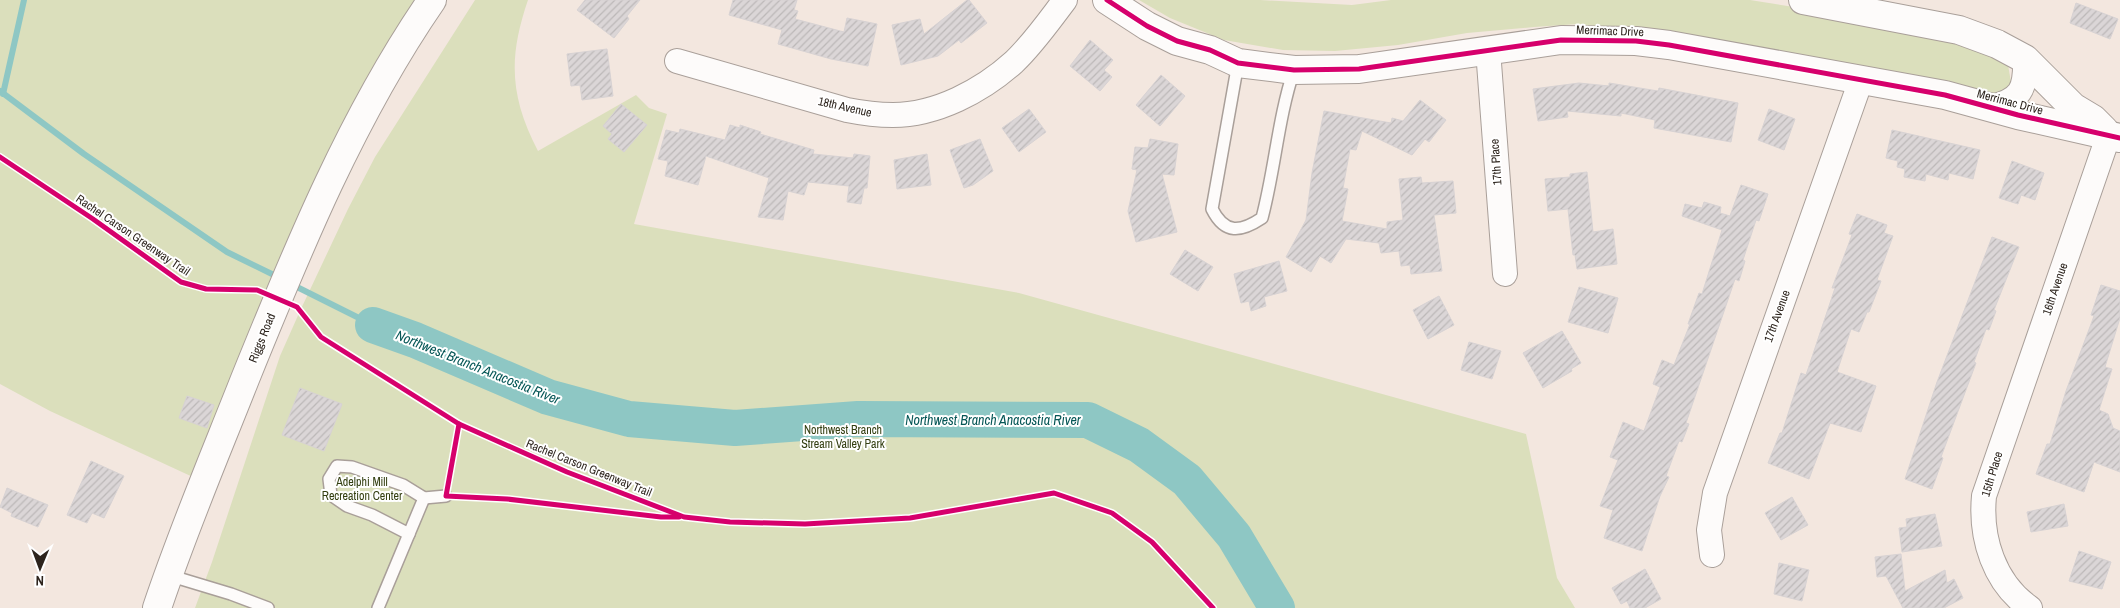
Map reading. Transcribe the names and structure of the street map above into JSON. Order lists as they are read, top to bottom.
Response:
{
  "streets": {
    "street": [
      "Merrimac Drive",
      "18th Avenue",
      "17th Place",
      "16th Avenue",
      "17th Avenue",
      "Riggs Road",
      "15th Place"
    ],
    "cycle path": ["Rachel Carson Greenway Trail"]
  },
  "crossings": [
    ["Merrimac Drive", "17th Place"],
    ["Merrimac Drive", "16th Avenue"],
    ["Merrimac Drive", "17th Avenue"],
    ["16th Avenue", "15th Place"]
  ],
  "water": ["Northwest Branch Anacostia River"],
  "parks": ["Northwest Branch Stream Valley Park", "Adelphi Mill Recreation Center"],
  "north": "bottom"
}
